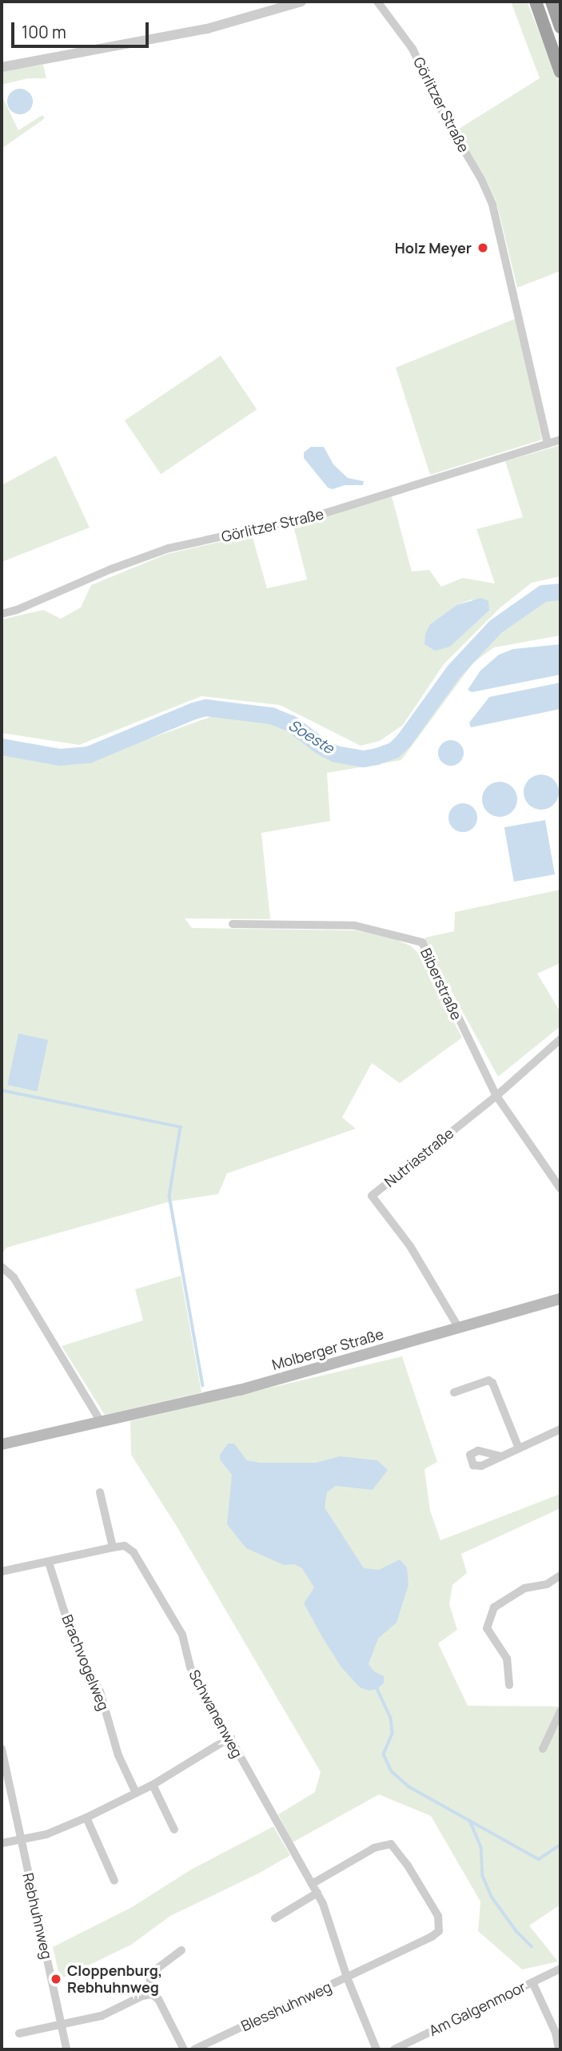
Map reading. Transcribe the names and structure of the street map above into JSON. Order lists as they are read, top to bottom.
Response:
{
  "streets": {
    "main road": ["Molberger Straße"],
    "street": [
      "Görlitzer Straße",
      "Biberstraße",
      "Nutriastraße",
      "Brachvogelweg",
      "Schwanenweg",
      "Rebhuhnweg",
      "Blesshuhnweg",
      "Am Galgenmoor"
    ]
  },
  "crossings": [
    ["Biberstraße", "Nutriastraße"],
    ["Nutriastraße", "Molberger Straße"],
    ["Schwanenweg", "Blesshuhnweg"]
  ],
  "water": ["Soeste"],
  "places": ["Holz Meyer", "Cloppenburg, Rebhuhnweg"],
  "scale_bar": "100 m"
}
